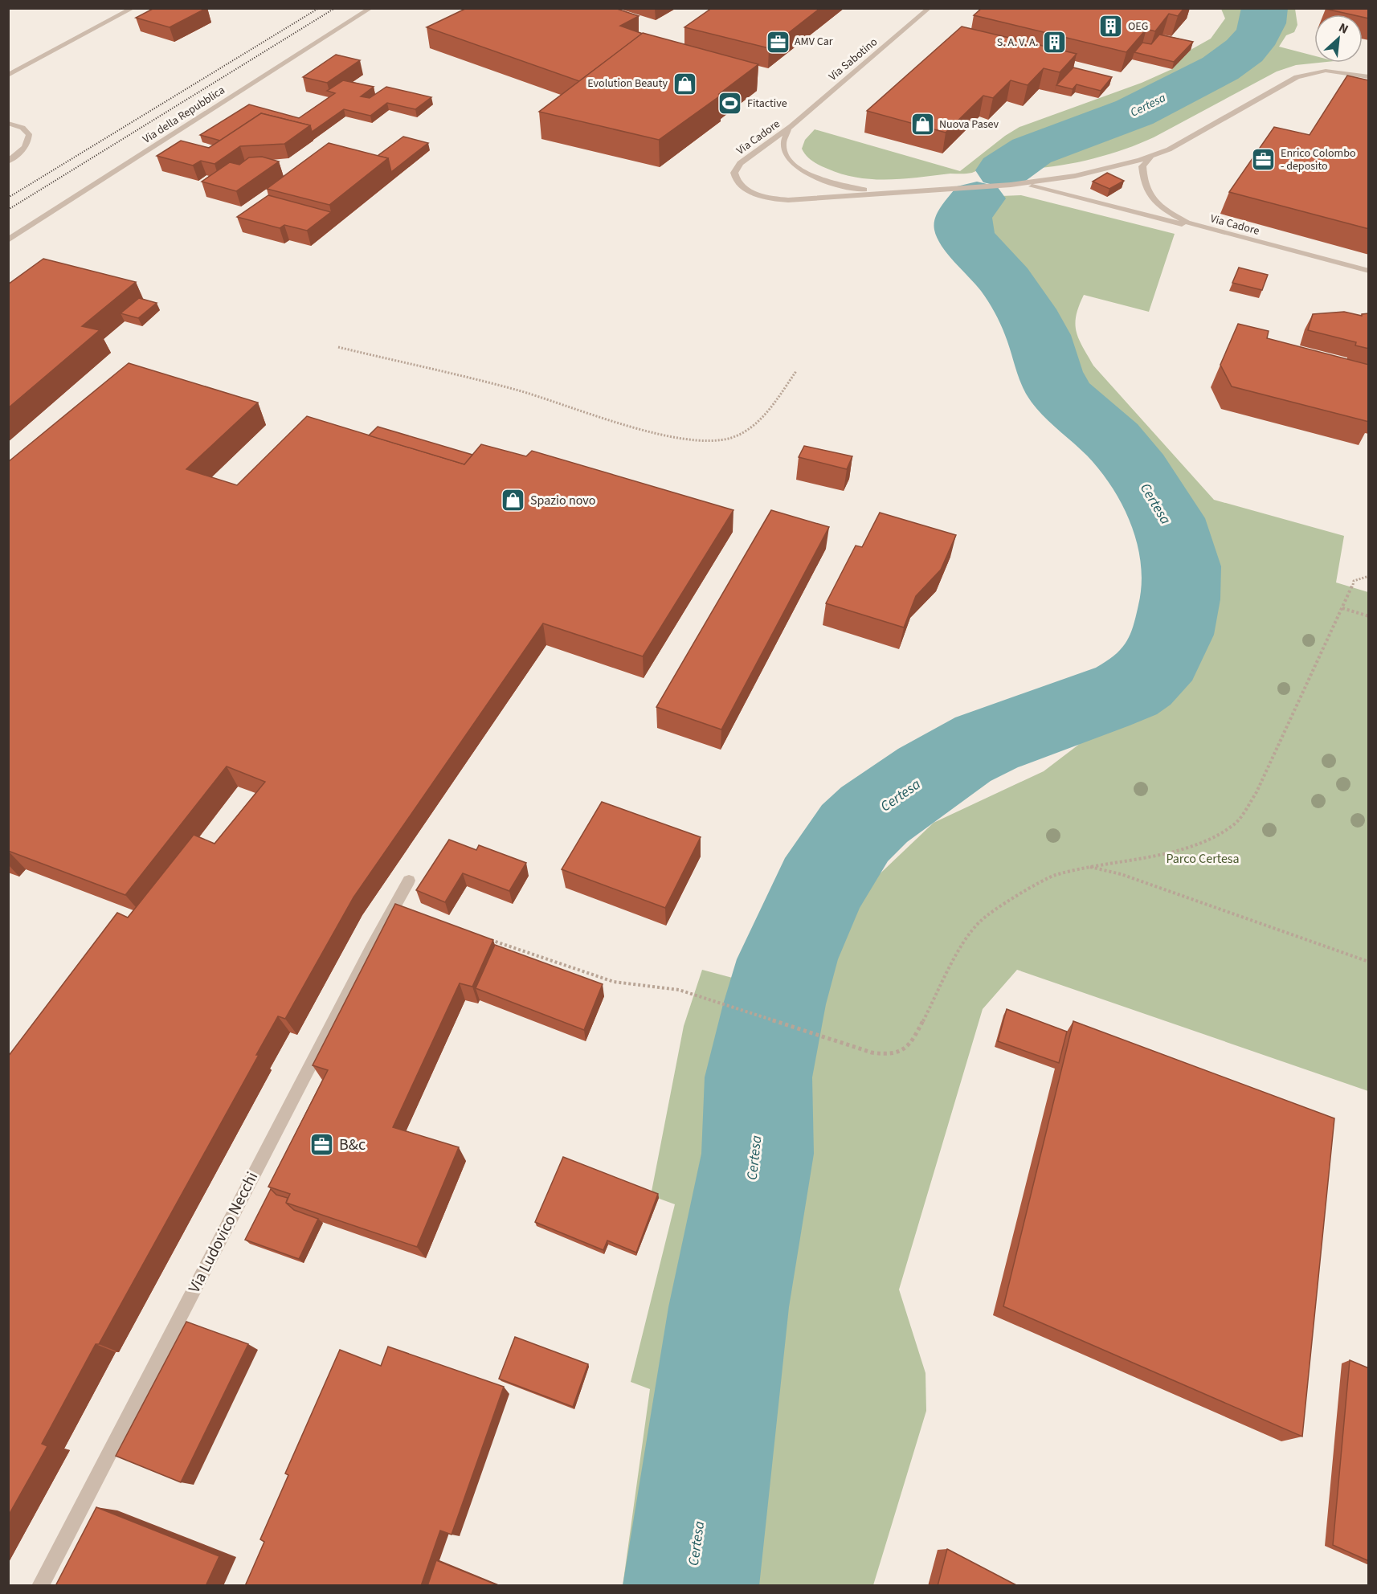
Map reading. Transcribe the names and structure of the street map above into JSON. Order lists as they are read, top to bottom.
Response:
{
  "streets": {
    "street": [
      "Via Sabotino",
      "Via della Repubblica",
      "Via Cadore",
      "Via Ludovico Necchi"
    ]
  },
  "crossings": [
    ["Via Sabotino", "Via Cadore"]
  ],
  "water": ["Certesa"],
  "parks": ["Parco Certesa"],
  "places": {
    "building": ["OEG", "S. A. V. A."],
    "office": ["AMV Car", "Enrico Colombo - deposito", "B&c"],
    "shop": ["Evolution Beauty", "Nuova Pasev", "Spazio novo"],
    "sports": ["Fitactive"]
  },
  "north": "top right"
}
